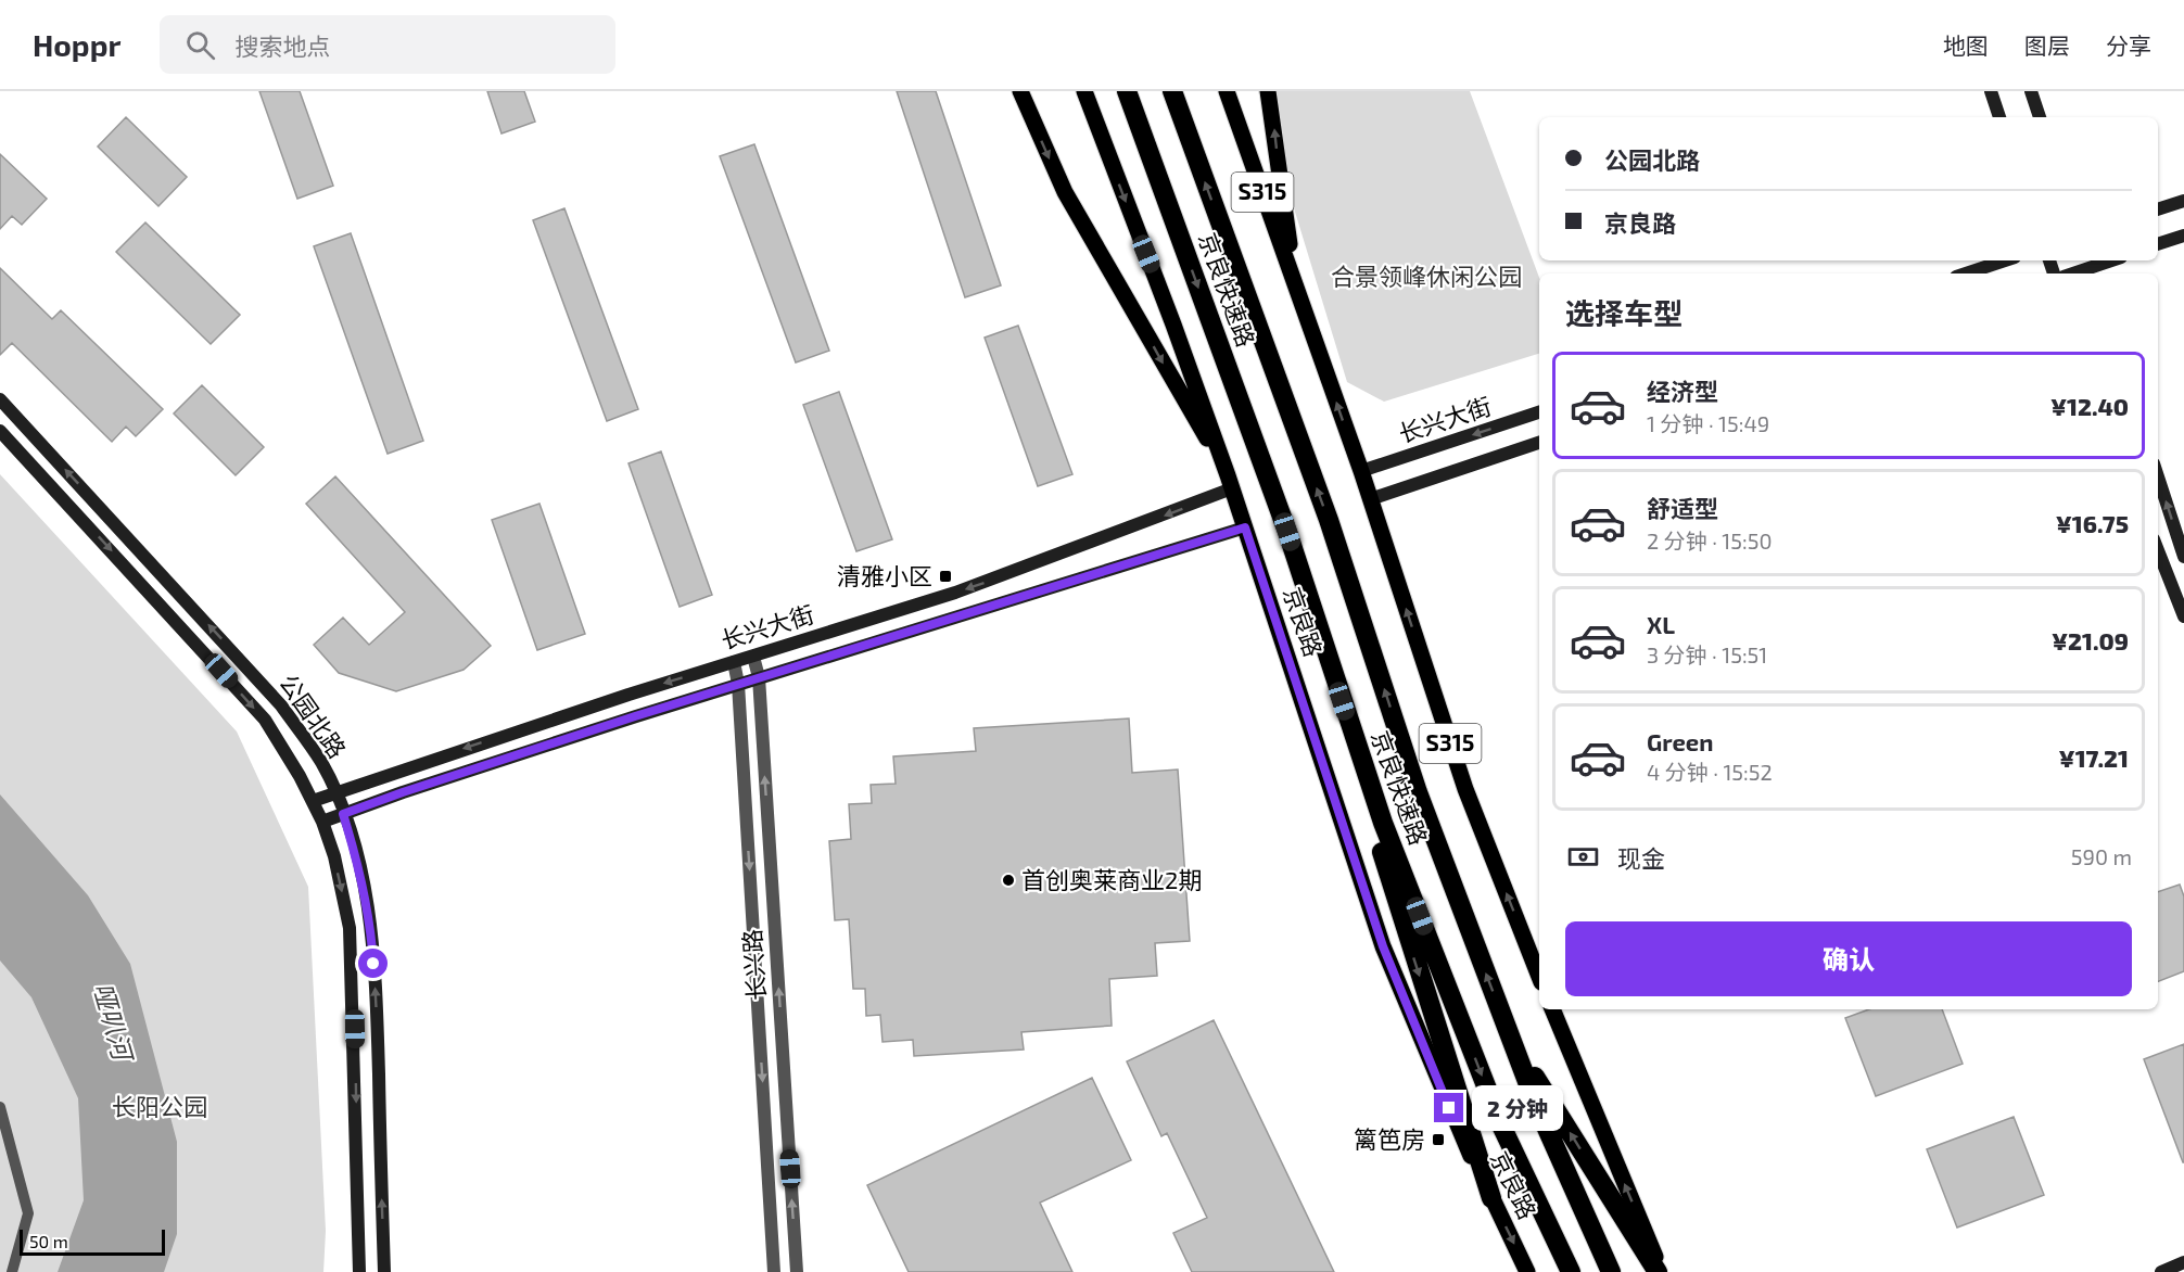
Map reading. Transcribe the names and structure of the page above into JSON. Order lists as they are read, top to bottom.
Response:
{
  "streets": {
    "highway": ["京良快速路"],
    "main road": ["S315", "京良路"],
    "street": ["长兴大街", "公园北路", "长兴路"]
  },
  "crossings": [
    ["S315", "长兴大街"],
    ["长兴大街", "京良路"],
    ["长兴大街", "公园北路"],
    ["长兴大街", "长兴路"]
  ],
  "water": ["哑叭河"],
  "parks": ["合景领峰休闲公园", "长阳公园"],
  "places": {
    "transit": ["清雅小区", "篱笆房"],
    "other": ["首创奥莱商业2期"]
  },
  "scale_bar": "50 m",
  "page": {
    "header": "Hoppr",
    "search": "搜索地点",
    "nav": ["地图", "图层", "分享"],
    "banner": ["公园北路", "京良路"],
    "heading": "选择车型",
    "list": [
      {
        "name": "经济型",
        "note": "1 分钟 · 15:49",
        "value": "¥12.40"
      },
      {
        "name": "舒适型",
        "note": "2 分钟 · 15:50",
        "value": "¥16.75"
      },
      {
        "name": "XL",
        "note": "3 分钟 · 15:51",
        "value": "¥21.09"
      },
      {
        "name": "Green",
        "note": "4 分钟 · 15:52",
        "value": "¥17.21"
      }
    ],
    "pay": ["现金", "590 m"],
    "buttons": "确认",
    "bubble": "2 分钟",
    "scale": "50 m"
  }
}
